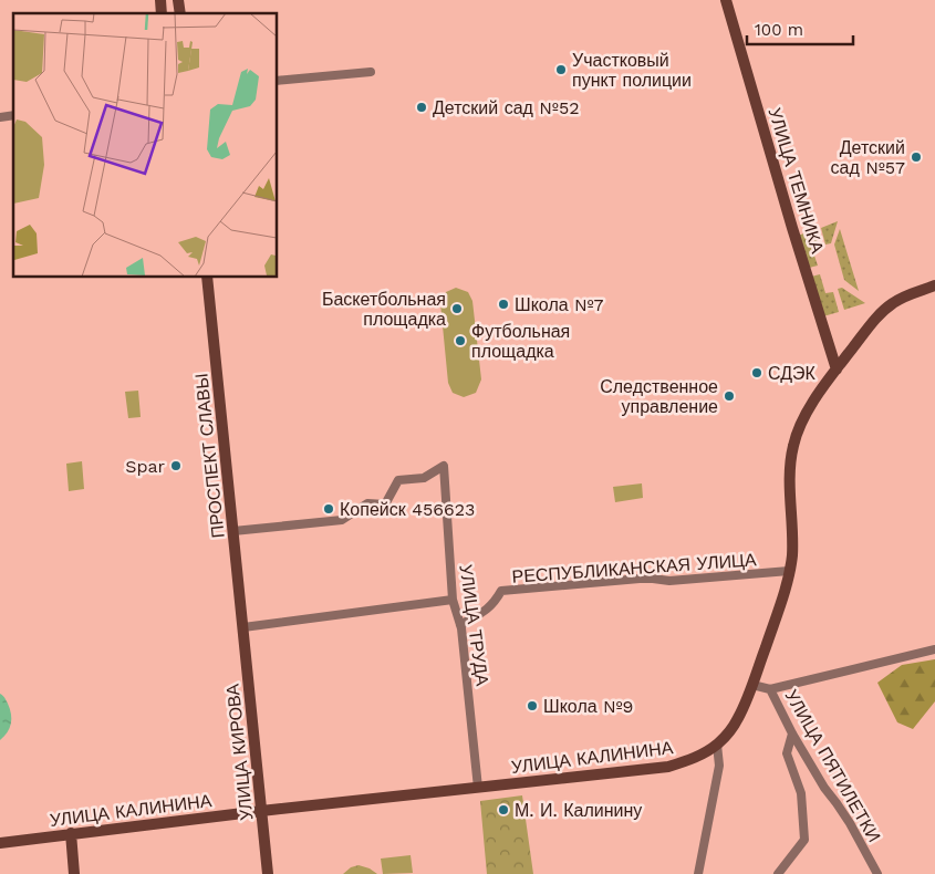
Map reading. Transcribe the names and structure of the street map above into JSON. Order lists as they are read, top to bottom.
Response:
{
  "streets": {
    "street": [
      "УЛИЦА ТЕМНИКА",
      "ПРОСПЕКТ СЛАВЫ",
      "РЕСПУБЛИКАНСКАЯ УЛИЦА",
      "УЛИЦА ТРУДА",
      "УЛИЦА КИРОВА",
      "УЛИЦА КАЛИНИНА",
      "УЛИЦА ПЯТИЛЕТКИ"
    ]
  },
  "crossings": [
    ["УЛИЦА ТЕМНИКА", "УЛИЦА КАЛИНИНА"],
    ["ПРОСПЕКТ СЛАВЫ", "УЛИЦА ТРУДА"],
    ["ПРОСПЕКТ СЛАВЫ", "УЛИЦА КИРОВА"],
    ["РЕСПУБЛИКАНСКАЯ УЛИЦА", "УЛИЦА ТРУДА"],
    ["РЕСПУБЛИКАНСКАЯ УЛИЦА", "УЛИЦА КАЛИНИНА"],
    ["УЛИЦА ТРУДА", "УЛИЦА КАЛИНИНА"],
    ["УЛИЦА КИРОВА", "УЛИЦА КАЛИНИНА"],
    ["УЛИЦА КАЛИНИНА", "УЛИЦА ПЯТИЛЕТКИ"]
  ],
  "places": [
    "Участковый пункт полиции",
    "Детский сад №52",
    "Детский сад №57",
    "Школа №7",
    "Баскетбольная площадка",
    "Футбольная площадка",
    "СДЭК",
    "Следственное управление",
    "Spar",
    "Копейск 456623",
    "Школа №9",
    "М. И. Калинину"
  ],
  "scale_bar": "100 m"
}
